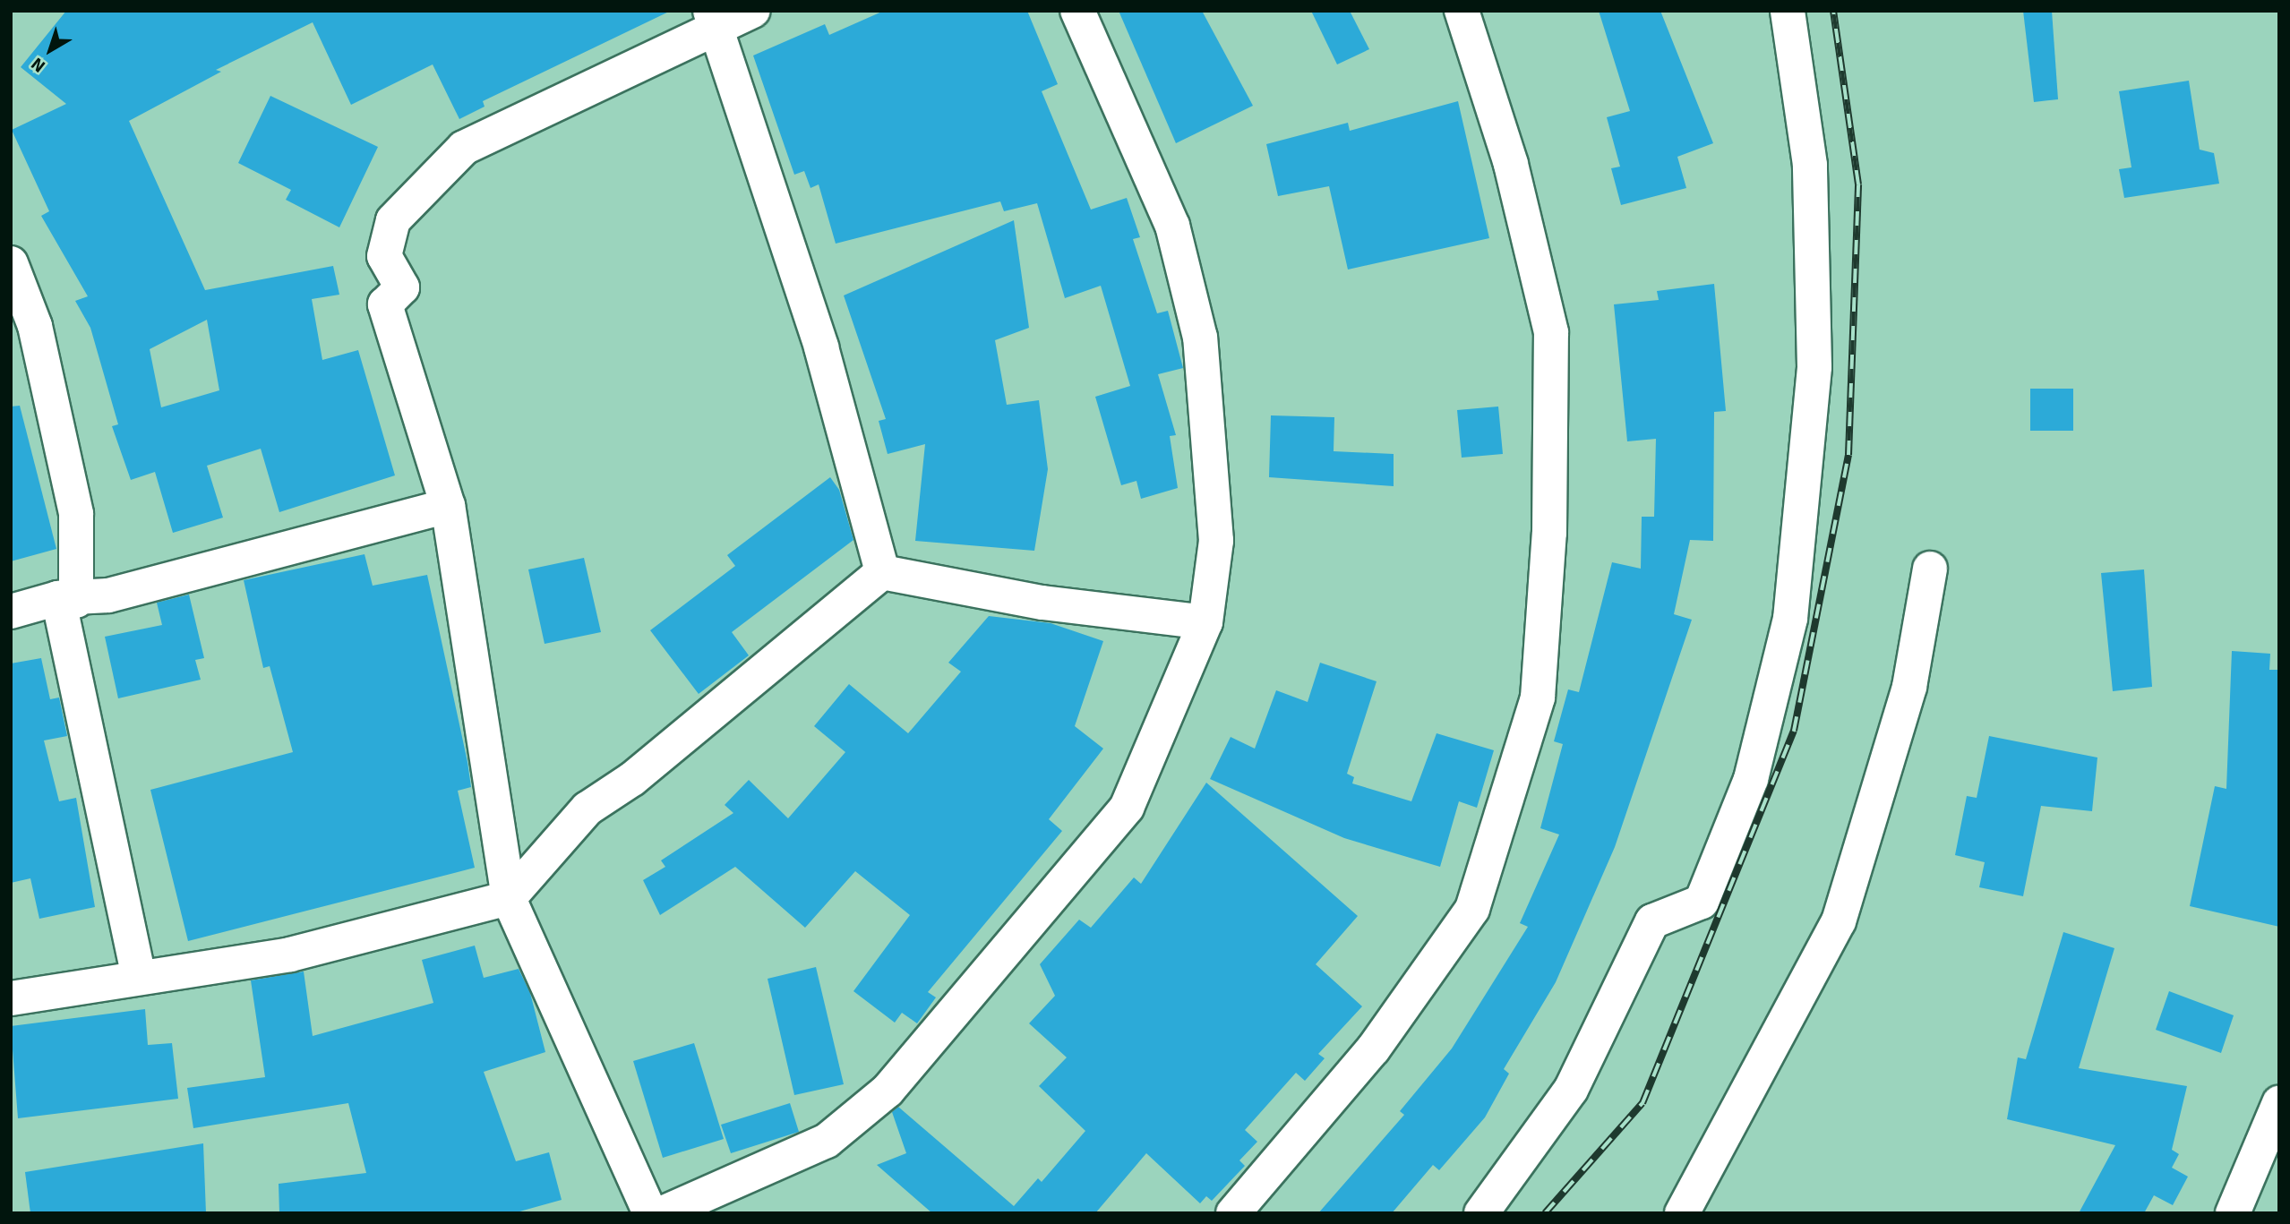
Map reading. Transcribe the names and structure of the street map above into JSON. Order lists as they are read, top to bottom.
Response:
{
  "north": "bottom left"
}
